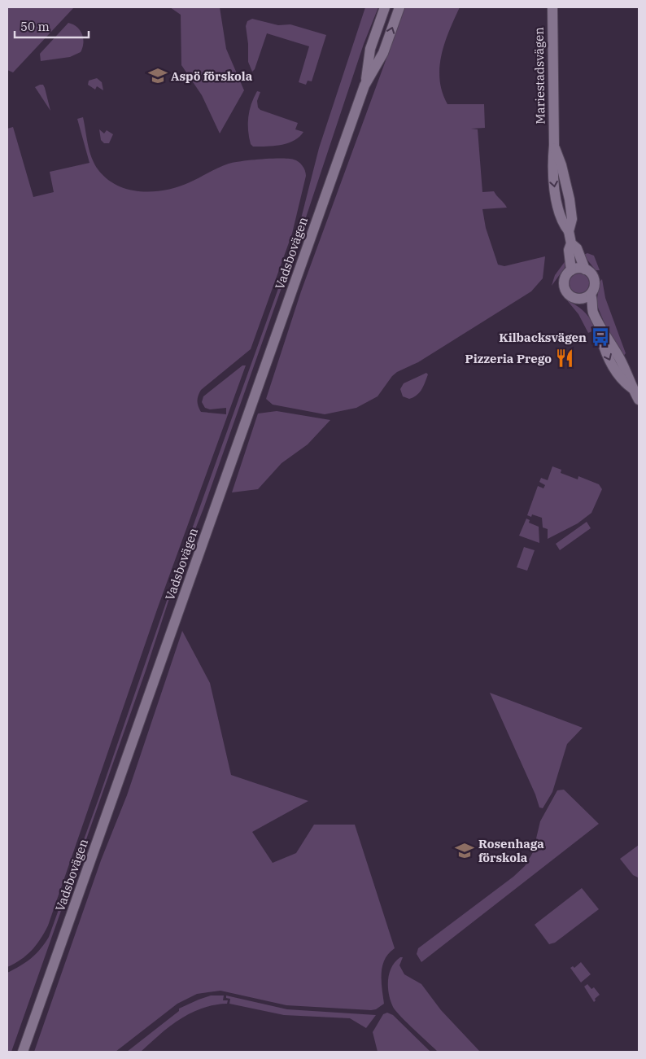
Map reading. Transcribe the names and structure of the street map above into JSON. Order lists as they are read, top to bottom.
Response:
{
  "streets": {
    "main road": ["Mariestadsvägen", "Vadsbovägen"]
  },
  "places": {
    "school or university": ["Aspö förskola", "Rosenhaga förskola"],
    "bus stop": ["Kilbacksvägen"],
    "restaurant": ["Pizzeria Prego"]
  },
  "scale_bar": "50 m"
}
